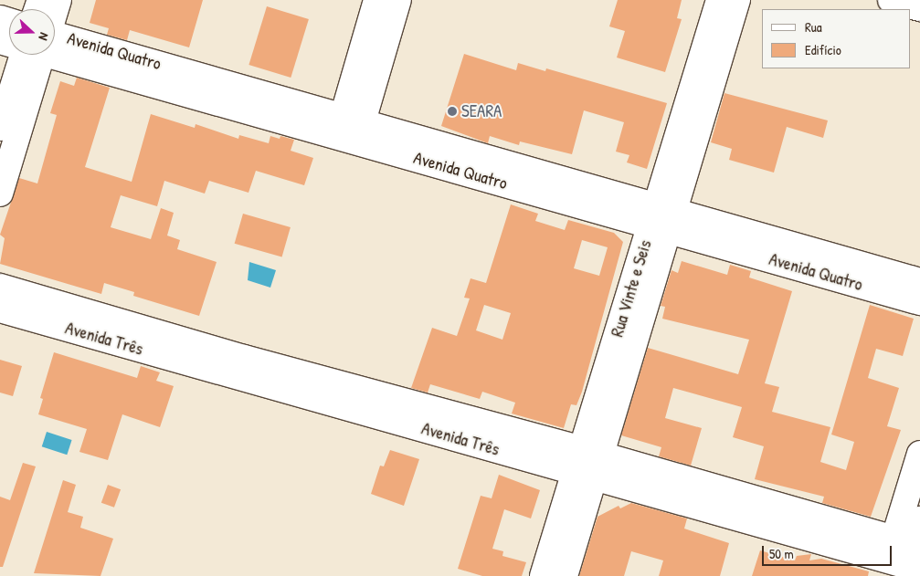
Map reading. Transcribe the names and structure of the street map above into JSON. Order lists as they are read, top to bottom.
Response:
{
  "streets": {
    "street": ["Avenida Quatro", "Rua Vinte e Seis", "Avenida Três"]
  },
  "crossings": [
    ["Avenida Quatro", "Rua Vinte e Seis"],
    ["Rua Vinte e Seis", "Avenida Três"]
  ],
  "places": ["SEARA"],
  "legend": ["Rua", "Edifício"],
  "scale_bar": "50 m",
  "north": "right"
}
